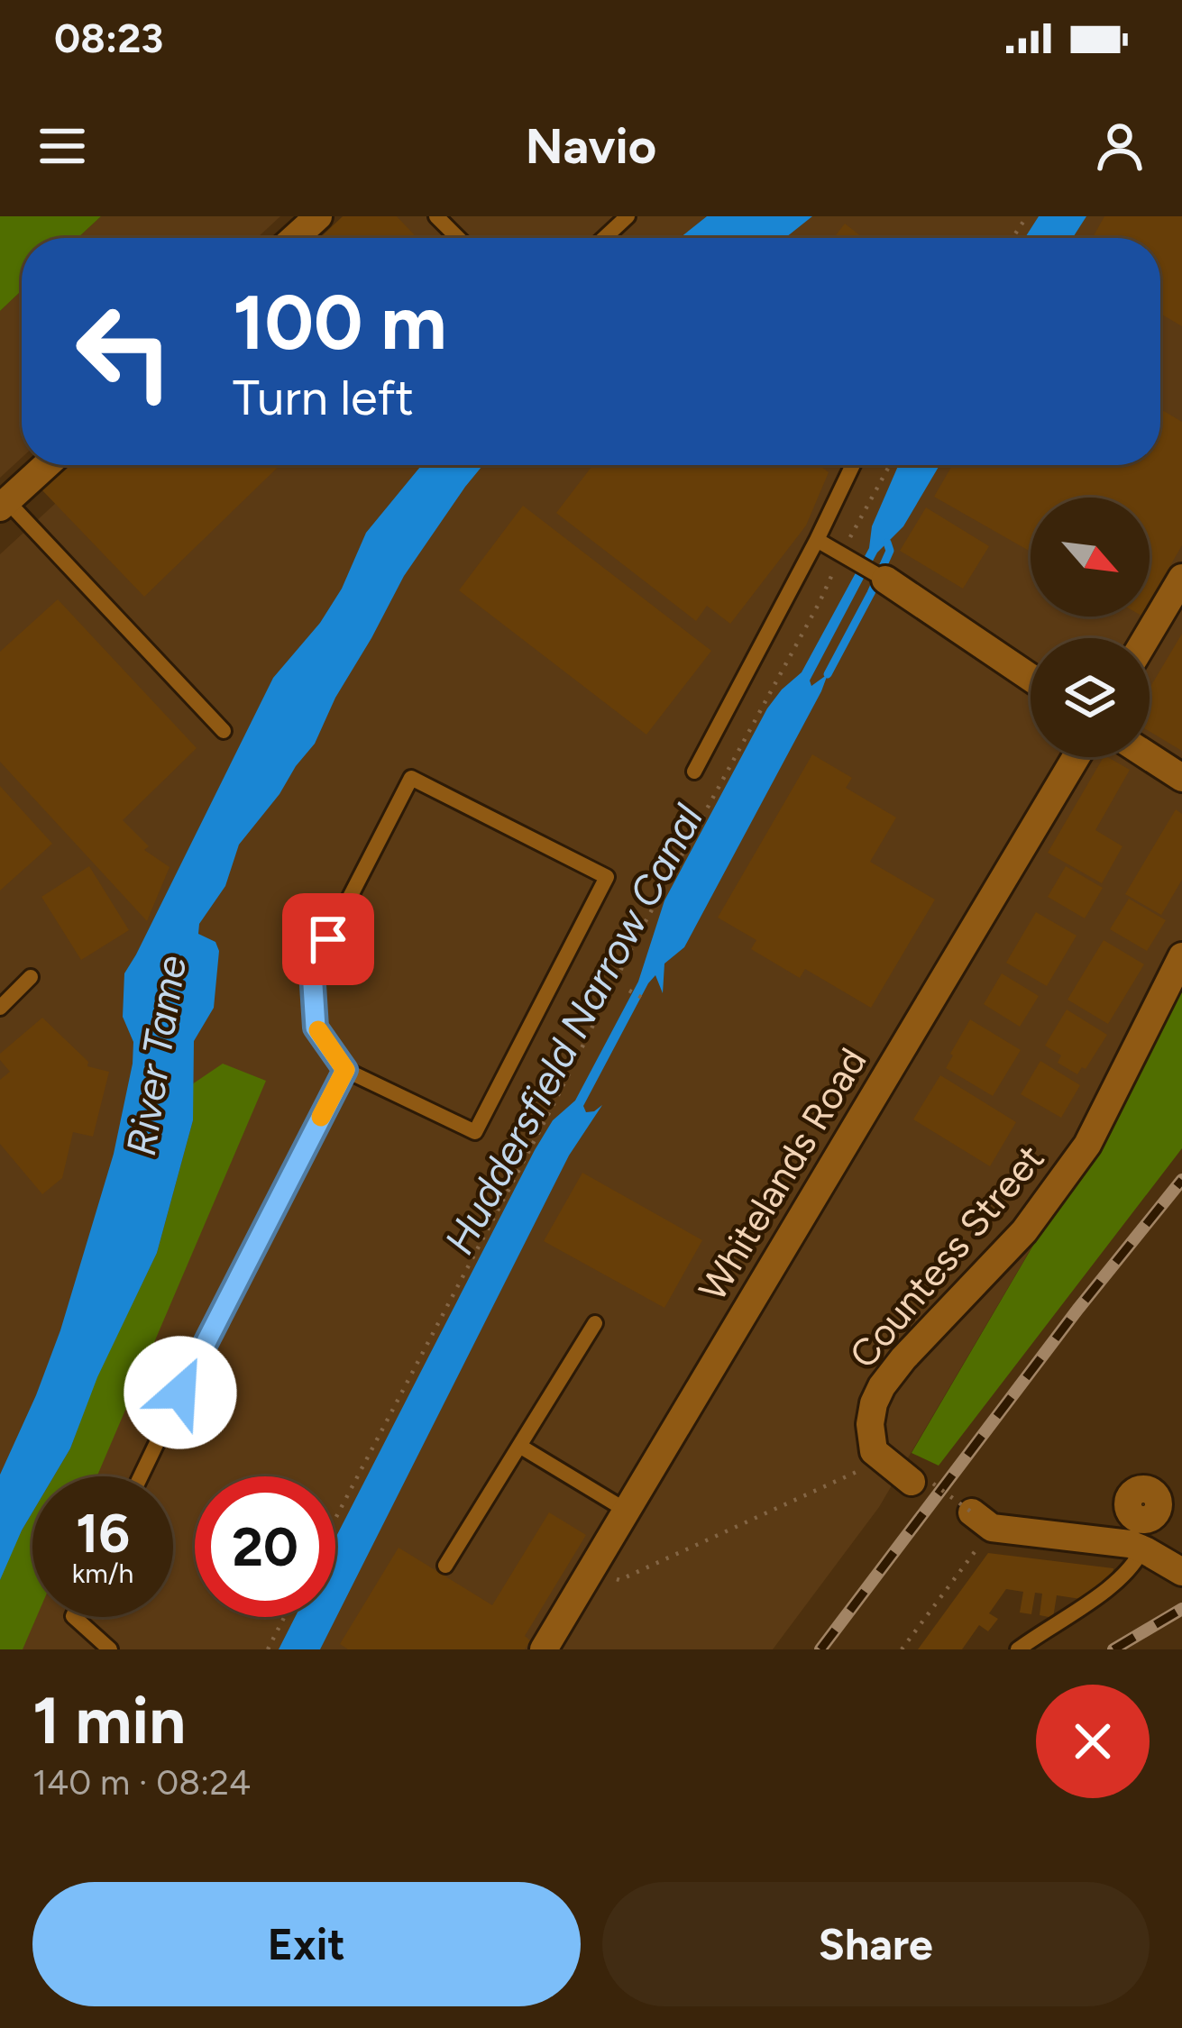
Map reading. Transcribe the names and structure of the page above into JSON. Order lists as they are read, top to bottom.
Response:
{
  "streets": {
    "street": ["Whitelands Road", "Countess Street"]
  },
  "water": ["Huddersfield Narrow Canal", "River Tame"],
  "north": "bottom right",
  "page": {
    "status": "08:23",
    "header": "Navio",
    "turn": ["100 m", "Turn left"],
    "speed": "16 km/h",
    "limit": "20",
    "heading": ["1 min", "140 m · 08:24"],
    "buttons": ["Exit", "Share"]
  }
}
